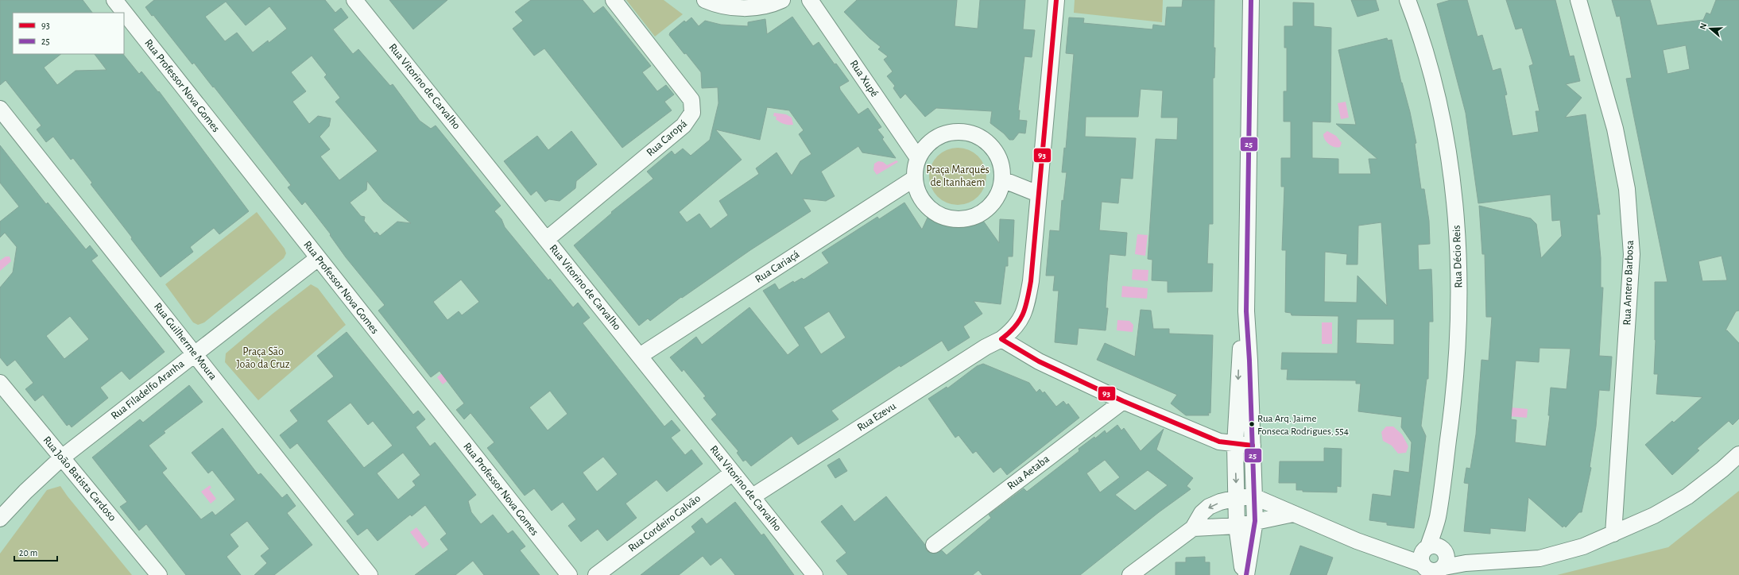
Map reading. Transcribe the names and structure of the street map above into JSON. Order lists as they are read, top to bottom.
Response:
{
  "streets": {
    "street": [
      "Rua Xupé",
      "Rua Professor Nova Gomes",
      "Rua Vitorino de Carvalho",
      "Rua Caropá",
      "Rua Décio Reis",
      "Rua Cariaçá",
      "Rua Antero Barbosa",
      "Rua Guilherme Moura",
      "Rua Filadelfo Aranha",
      "Rua Ezevu",
      "Rua Aetaba",
      "Rua João Batista Cardoso",
      "Rua Cordeiro Galvão"
    ]
  },
  "crossings": [
    ["Rua Xupé", "Rua Cariaçá"],
    ["Rua Professor Nova Gomes", "Rua Filadelfo Aranha"],
    ["Rua Vitorino de Carvalho", "Rua Caropá"],
    ["Rua Vitorino de Carvalho", "Rua Cariaçá"],
    ["Rua Vitorino de Carvalho", "Rua Ezevu"],
    ["Rua Vitorino de Carvalho", "Rua Cordeiro Galvão"],
    ["Rua Guilherme Moura", "Rua Filadelfo Aranha"],
    ["Rua Filadelfo Aranha", "Rua João Batista Cardoso"]
  ],
  "parks": ["Praça Marquês de Itanhaem", "Praça São João da Cruz"],
  "places": ["Rua Arq. Jaime Fonseca Rodrigues, 554"],
  "lines": ["transit line 93", "transit line 25"],
  "legend": ["93", "25"],
  "scale_bar": "20 m",
  "north": "left"
}
